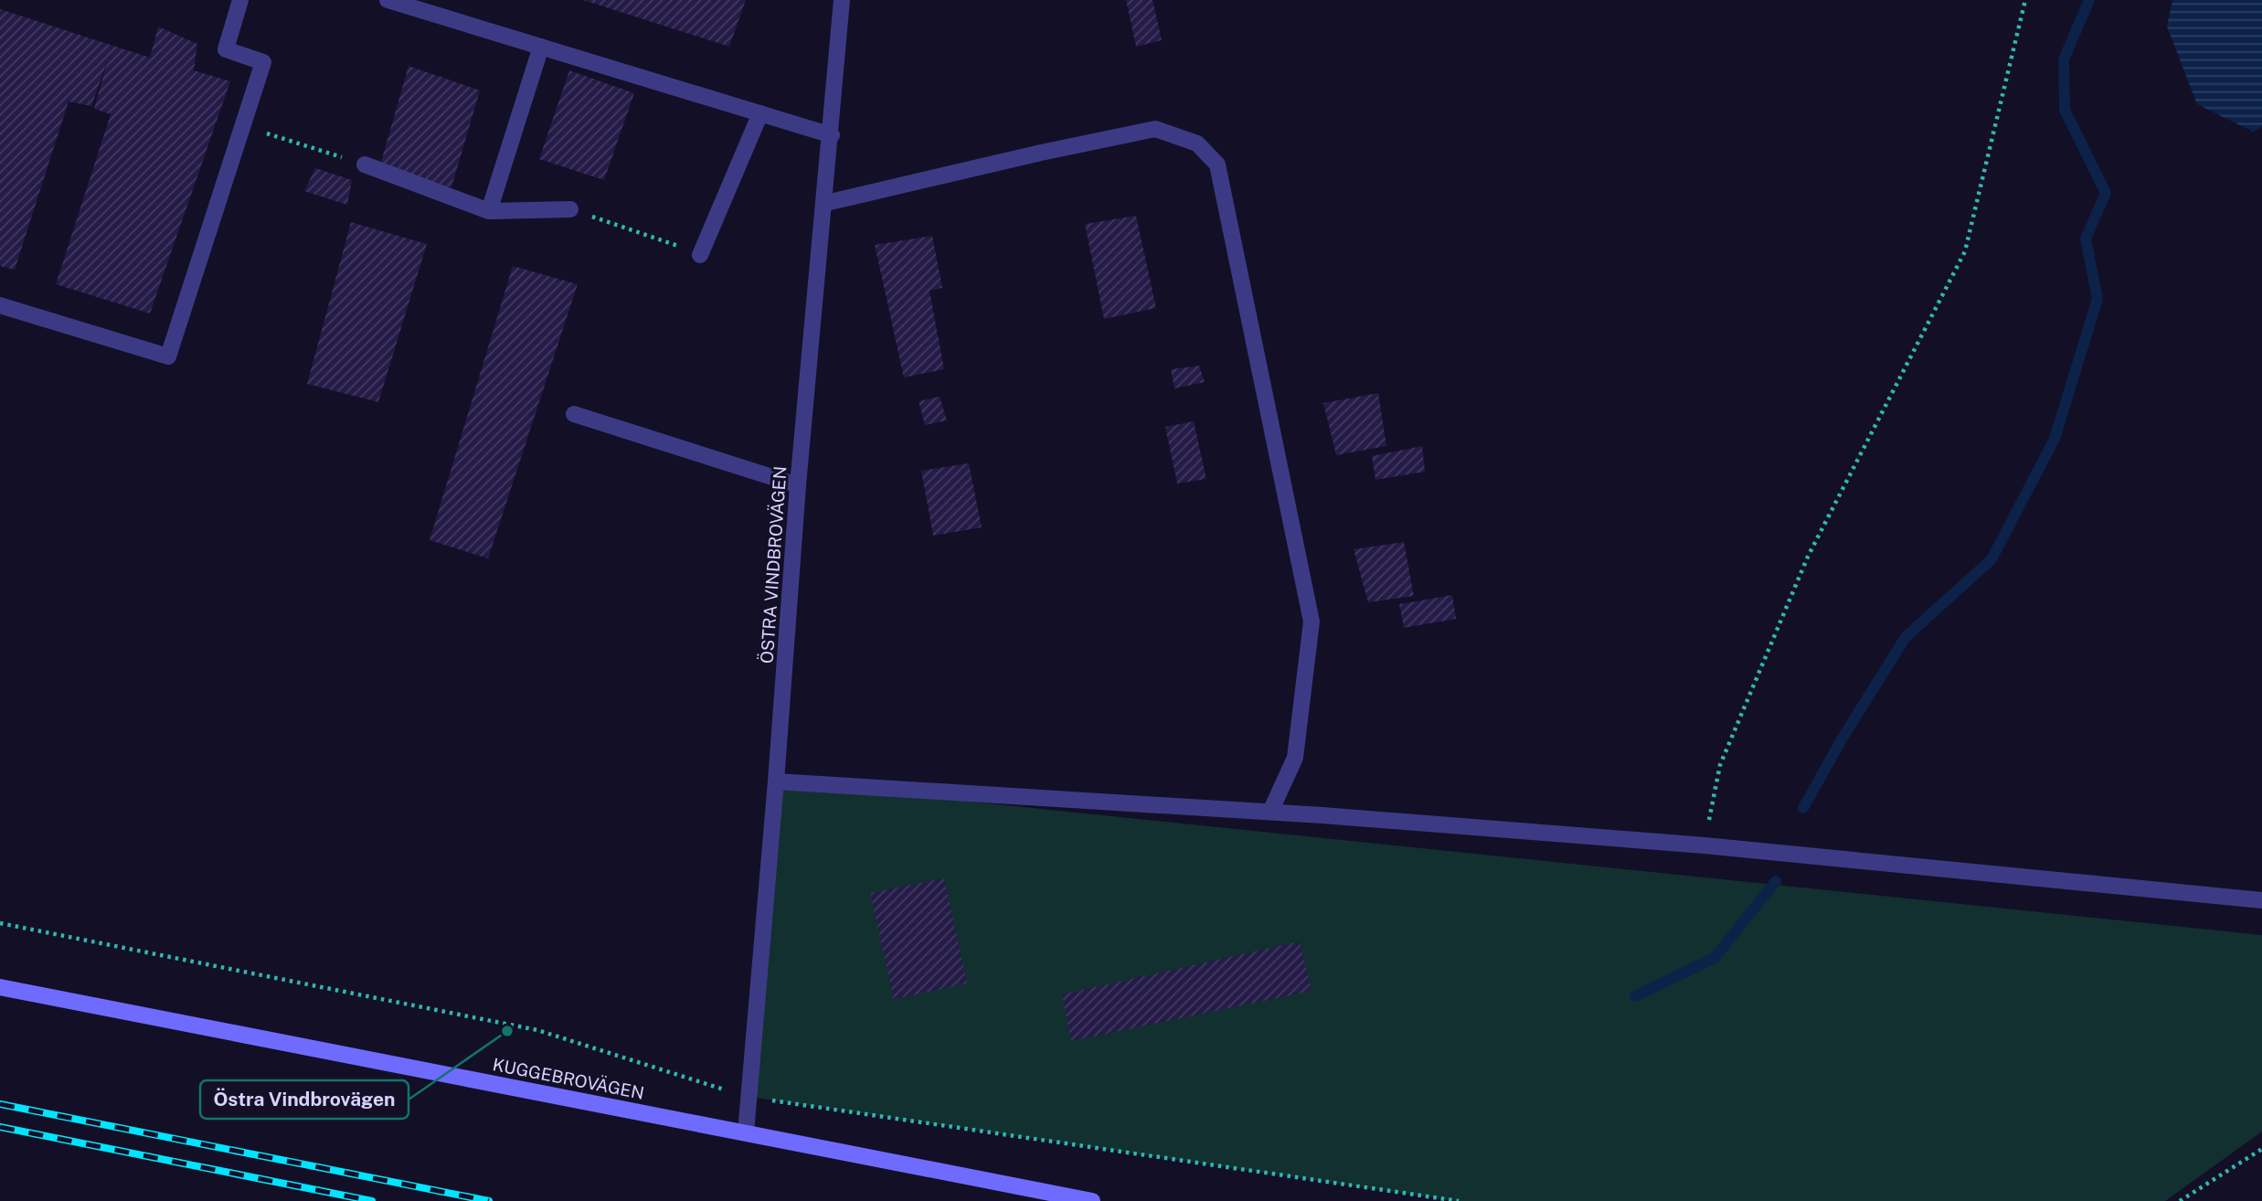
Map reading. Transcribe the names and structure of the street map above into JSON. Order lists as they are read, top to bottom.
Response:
{
  "streets": {
    "main road": ["KUGGEBROVÄGEN"],
    "street": ["ÖSTRA VINDBROVÄGEN"]
  },
  "crossings": [
    ["ÖSTRA VINDBROVÄGEN", "KUGGEBROVÄGEN"]
  ],
  "places": ["Östra Vindbrovägen"]
}
